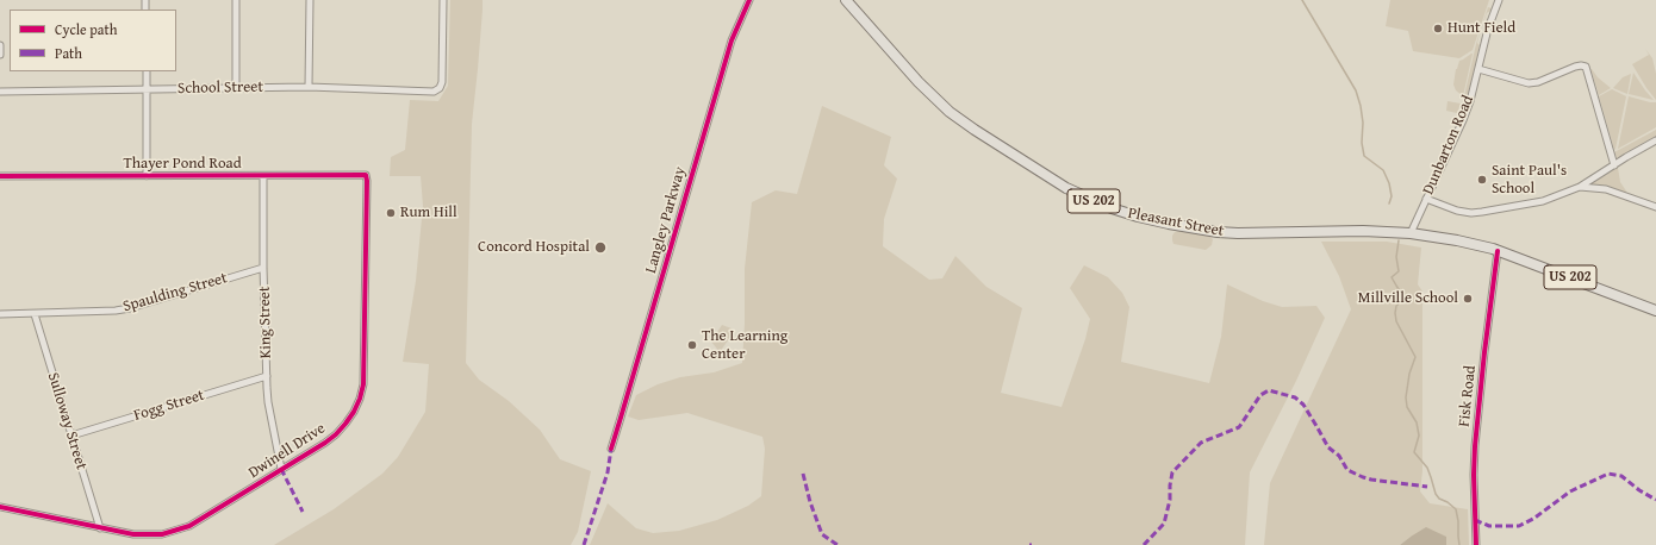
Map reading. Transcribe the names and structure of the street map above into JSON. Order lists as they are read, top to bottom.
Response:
{
  "streets": {
    "main road": ["US 202", "Pleasant Street"],
    "street": [
      "School Street",
      "Dunbarton Road",
      "Thayer Pond Road",
      "Langley Parkway",
      "Spaulding Street",
      "King Street",
      "Fisk Road",
      "Fogg Street",
      "Sulloway Street",
      "Dwinell Drive"
    ]
  },
  "crossings": [
    ["Dunbarton Road", "US 202"],
    ["Dunbarton Road", "Pleasant Street"],
    ["Thayer Pond Road", "King Street"],
    ["Thayer Pond Road", "Dwinell Drive"],
    ["US 202", "Pleasant Street"],
    ["US 202", "Fisk Road"],
    ["Spaulding Street", "King Street"],
    ["Spaulding Street", "Sulloway Street"],
    ["King Street", "Fogg Street"],
    ["King Street", "Dwinell Drive"],
    ["Fogg Street", "Sulloway Street"],
    ["Sulloway Street", "Dwinell Drive"]
  ],
  "places": [
    "Hunt Field",
    "Saint Paul's School",
    "Rum Hill",
    "Concord Hospital",
    "Millville School",
    "The Learning Center"
  ],
  "legend": ["Cycle path", "Path"]
}
